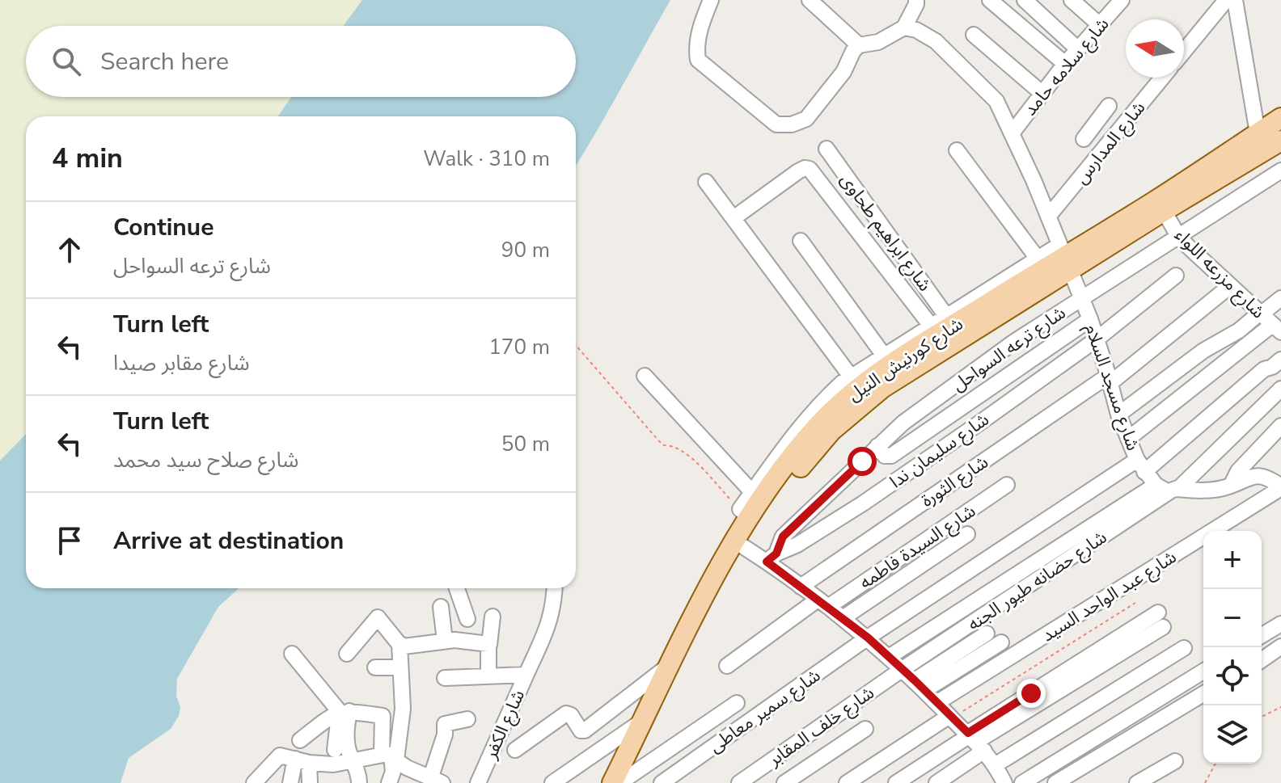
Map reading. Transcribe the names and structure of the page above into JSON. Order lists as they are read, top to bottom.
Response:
{
  "streets": {
    "main road": ["شارع كورنيش النيل"],
    "street": [
      "شارع سلامه حامد",
      "شارع المدارس",
      "شارع ابراهيم طحاوى",
      "شارع مزرعه اللواء",
      "شارع ترعه السواحل",
      "شارع مسجد السلام",
      "شارع سليمان ندا",
      "شارع الثورة",
      "شارع السيدة فاطمه",
      "شارع حضانه طيور الجنه",
      "شارع عبد الواحد السيد",
      "شارع سمير معاطى",
      "شارع الكفر",
      "شارع خلف المقابر"
    ]
  },
  "crossings": [
    ["شارع سلامه حامد", "شارع مسجد السلام"],
    ["شارع المدارس", "شارع مسجد السلام"],
    ["شارع مزرعه اللواء", "شارع ترعه السواحل"],
    ["شارع مزرعه اللواء", "شارع كورنيش النيل"],
    ["شارع مزرعه اللواء", "شارع الثورة"],
    ["شارع ترعه السواحل", "شارع مسجد السلام"],
    ["شارع ترعه السواحل", "شارع سليمان ندا"],
    ["شارع كورنيش النيل", "شارع مسجد السلام"],
    ["شارع مسجد السلام", "شارع سليمان ندا"],
    ["شارع مسجد السلام", "شارع الثورة"],
    ["شارع مسجد السلام", "شارع حضانه طيور الجنه"],
    ["شارع مسجد السلام", "شارع عبد الواحد السيد"],
    ["شارع مسجد السلام", "شارع سمير معاطى"],
    ["شارع حضانه طيور الجنه", "شارع خلف المقابر"]
  ],
  "north": "left",
  "page": {
    "search": "Search here",
    "heading": ["4 min", "Walk · 310 m"],
    "list": [
      ["Continue", "شارع ترعه السواحل", "90 m"],
      ["Turn left", "شارع مقابر صيدا", "170 m"],
      ["Turn left", "شارع صلاح سيد محمد", "50 m"],
      "Arrive at destination"
    ],
    "map_buttons": ["+", "−"]
  }
}
